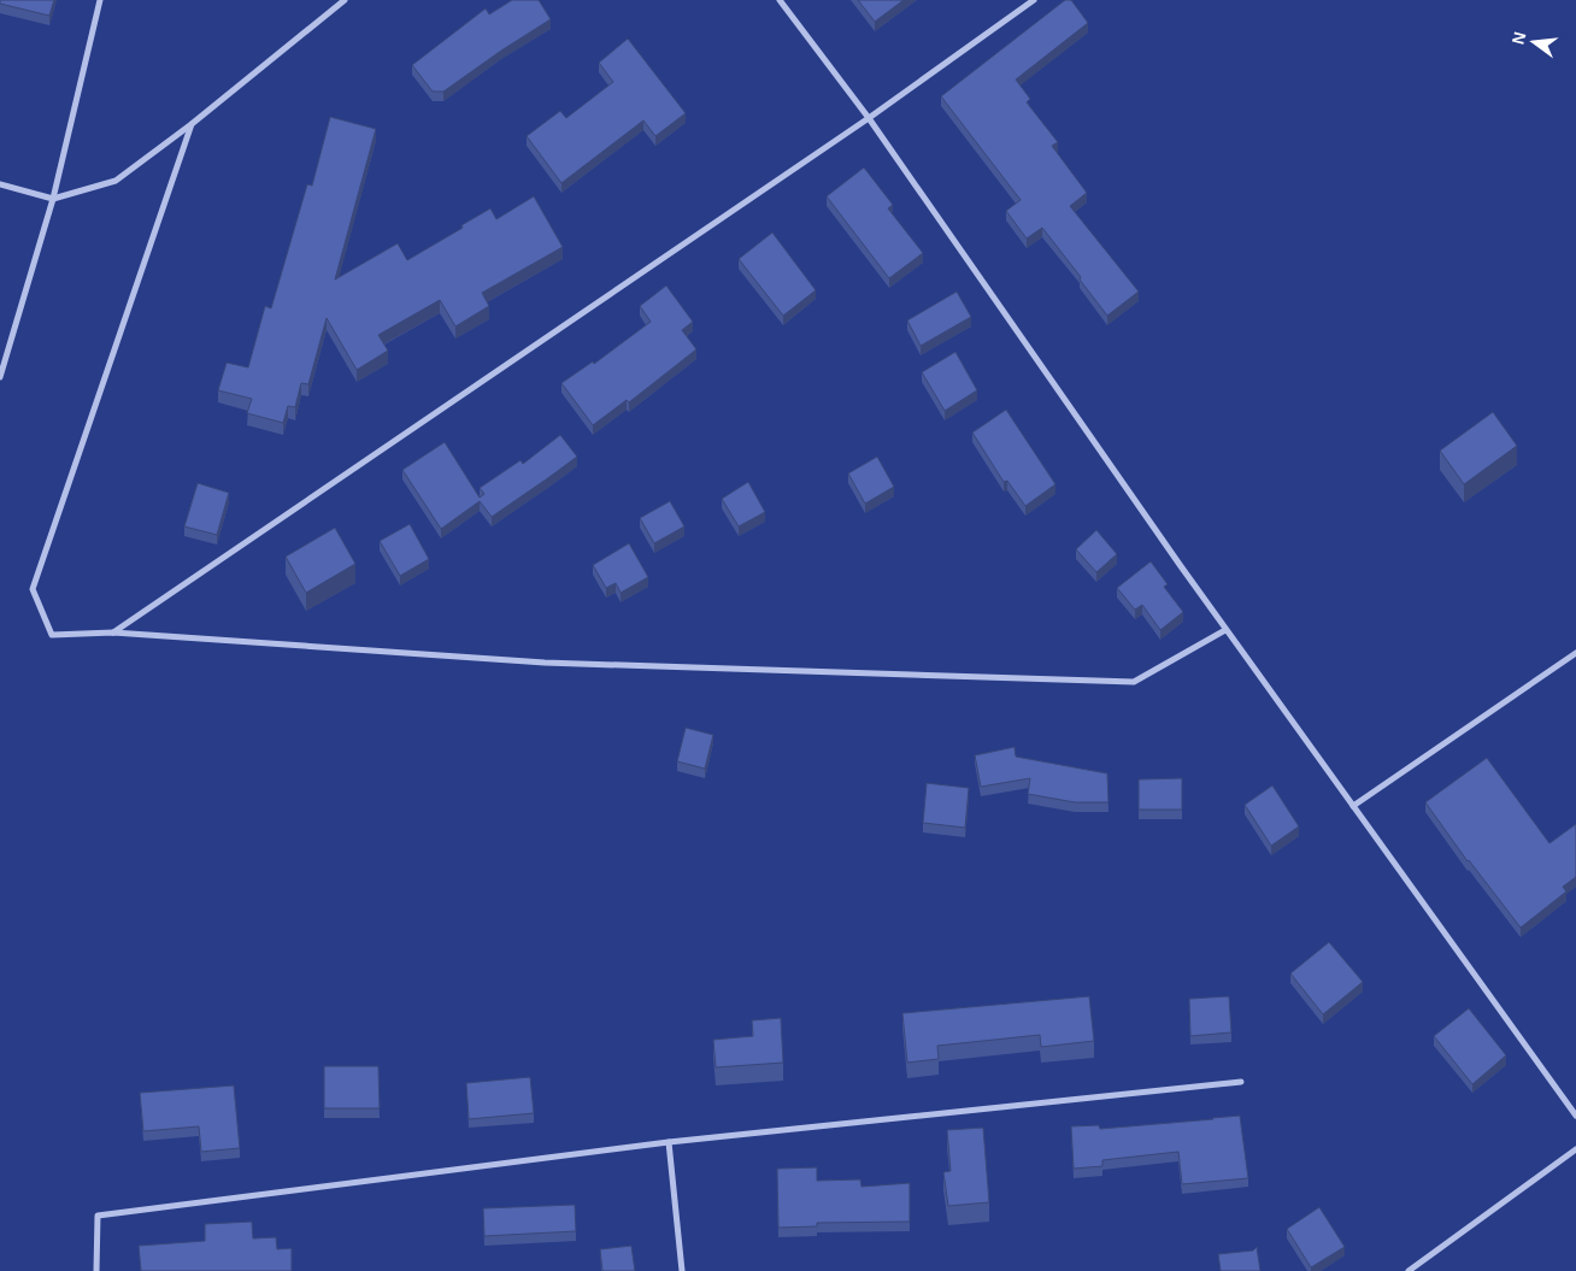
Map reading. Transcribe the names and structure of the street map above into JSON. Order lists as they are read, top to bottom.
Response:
{
  "north": "left"
}
